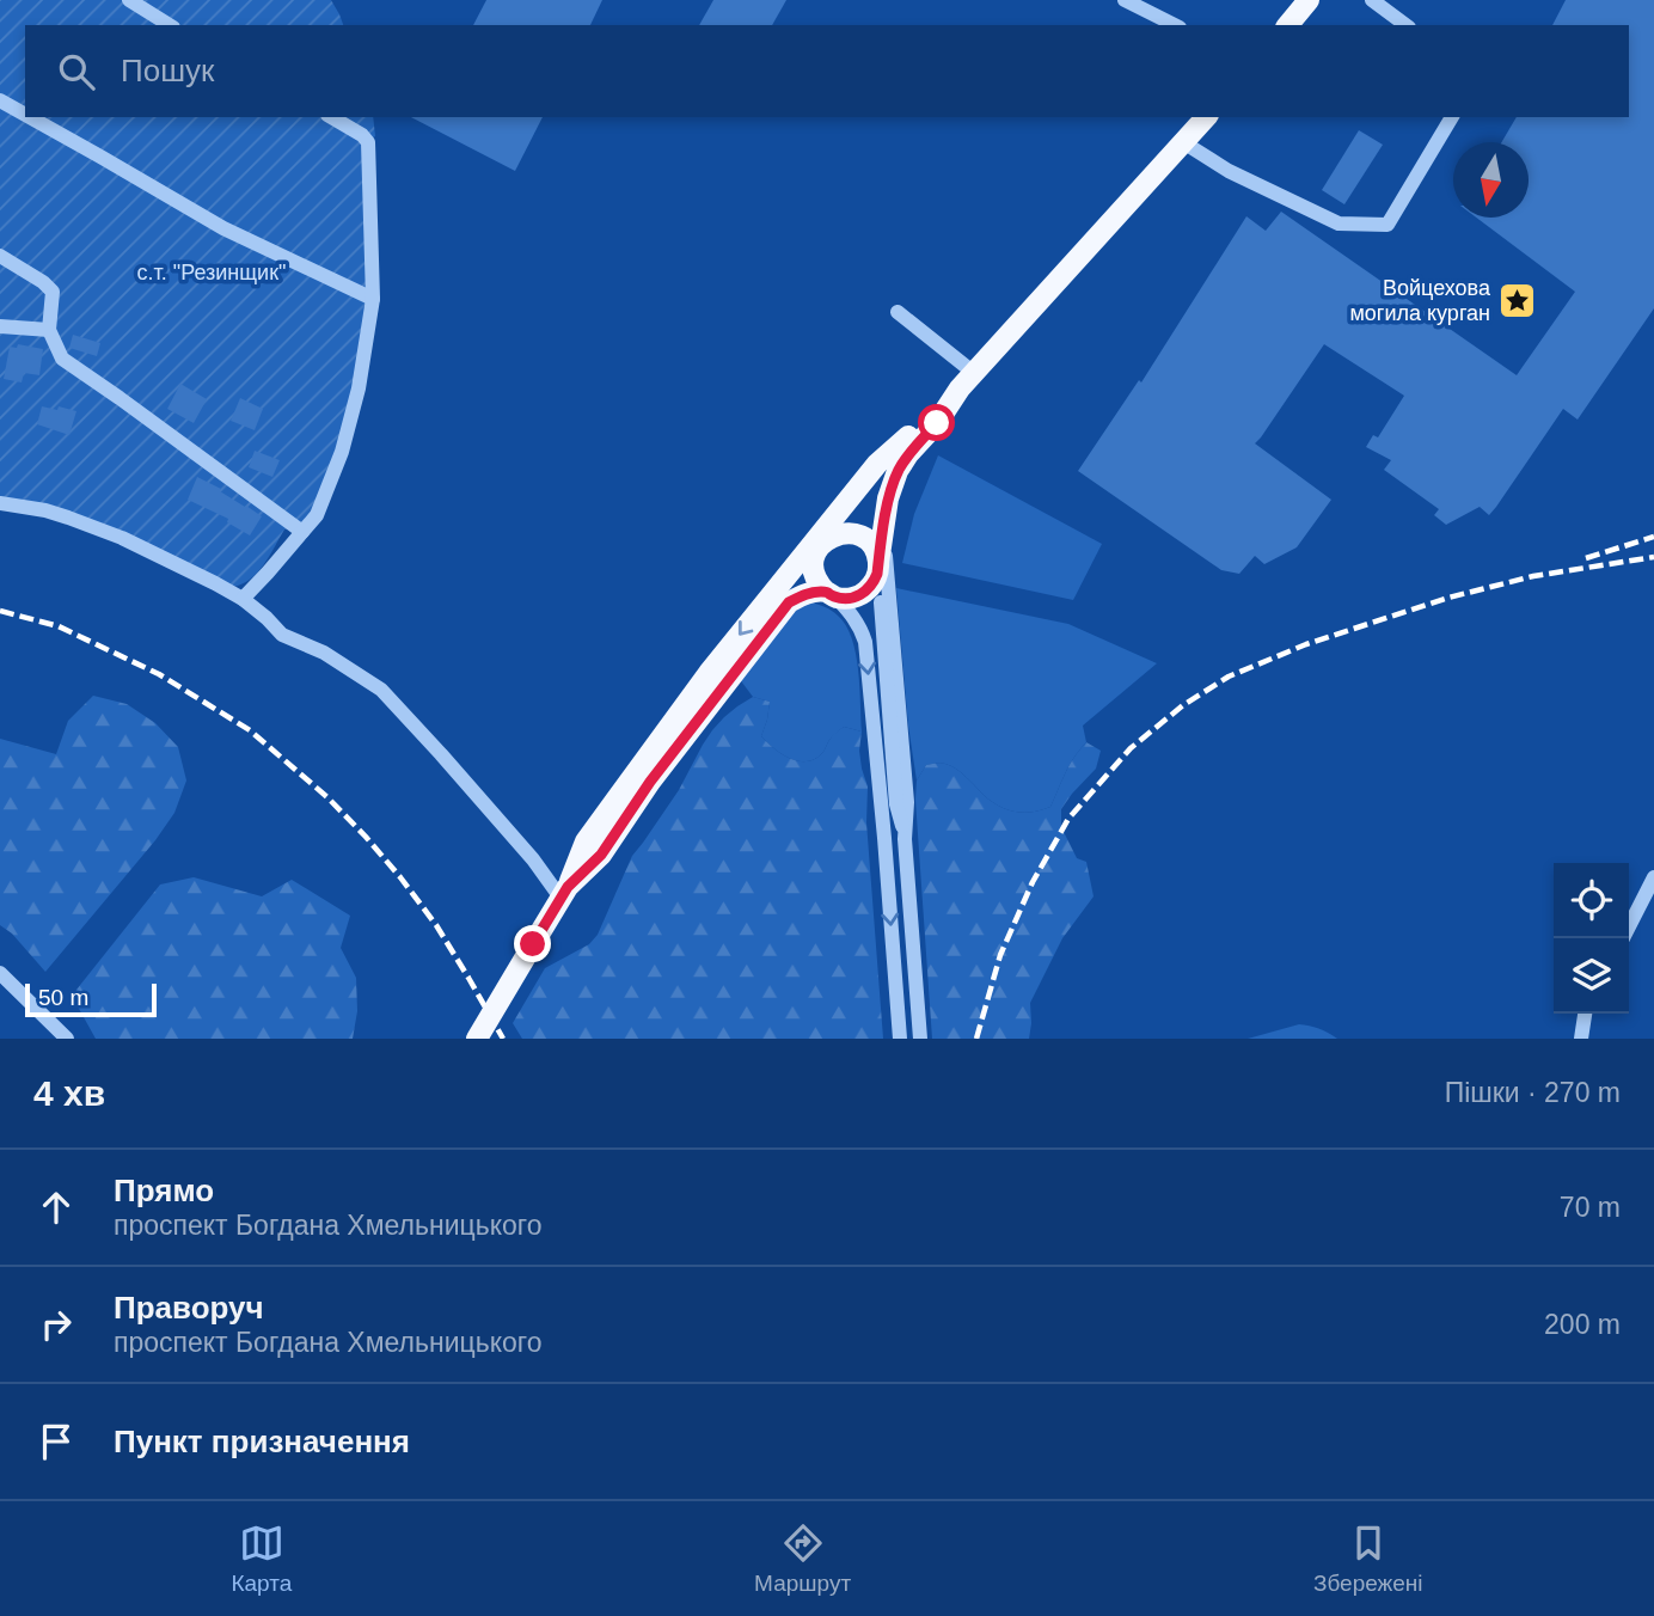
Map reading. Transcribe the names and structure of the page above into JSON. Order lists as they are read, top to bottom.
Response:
{
  "parks": ["с.т. \"Резинщик\""],
  "places": {
    "place": ["Войцехова могила курган"]
  },
  "scale_bar": "50 m",
  "north": "bottom",
  "page": {
    "search": "Пошук",
    "scale": "50 m",
    "heading": ["4 хв", "Пішки · 270 m"],
    "list": [
      ["Прямо", "проспект Богдана Хмельницького", "70 m"],
      ["Праворуч", "проспект Богдана Хмельницького", "200 m"],
      "Пункт призначення"
    ],
    "nav": ["Карта", "Маршрут", "Збережені"]
  }
}
